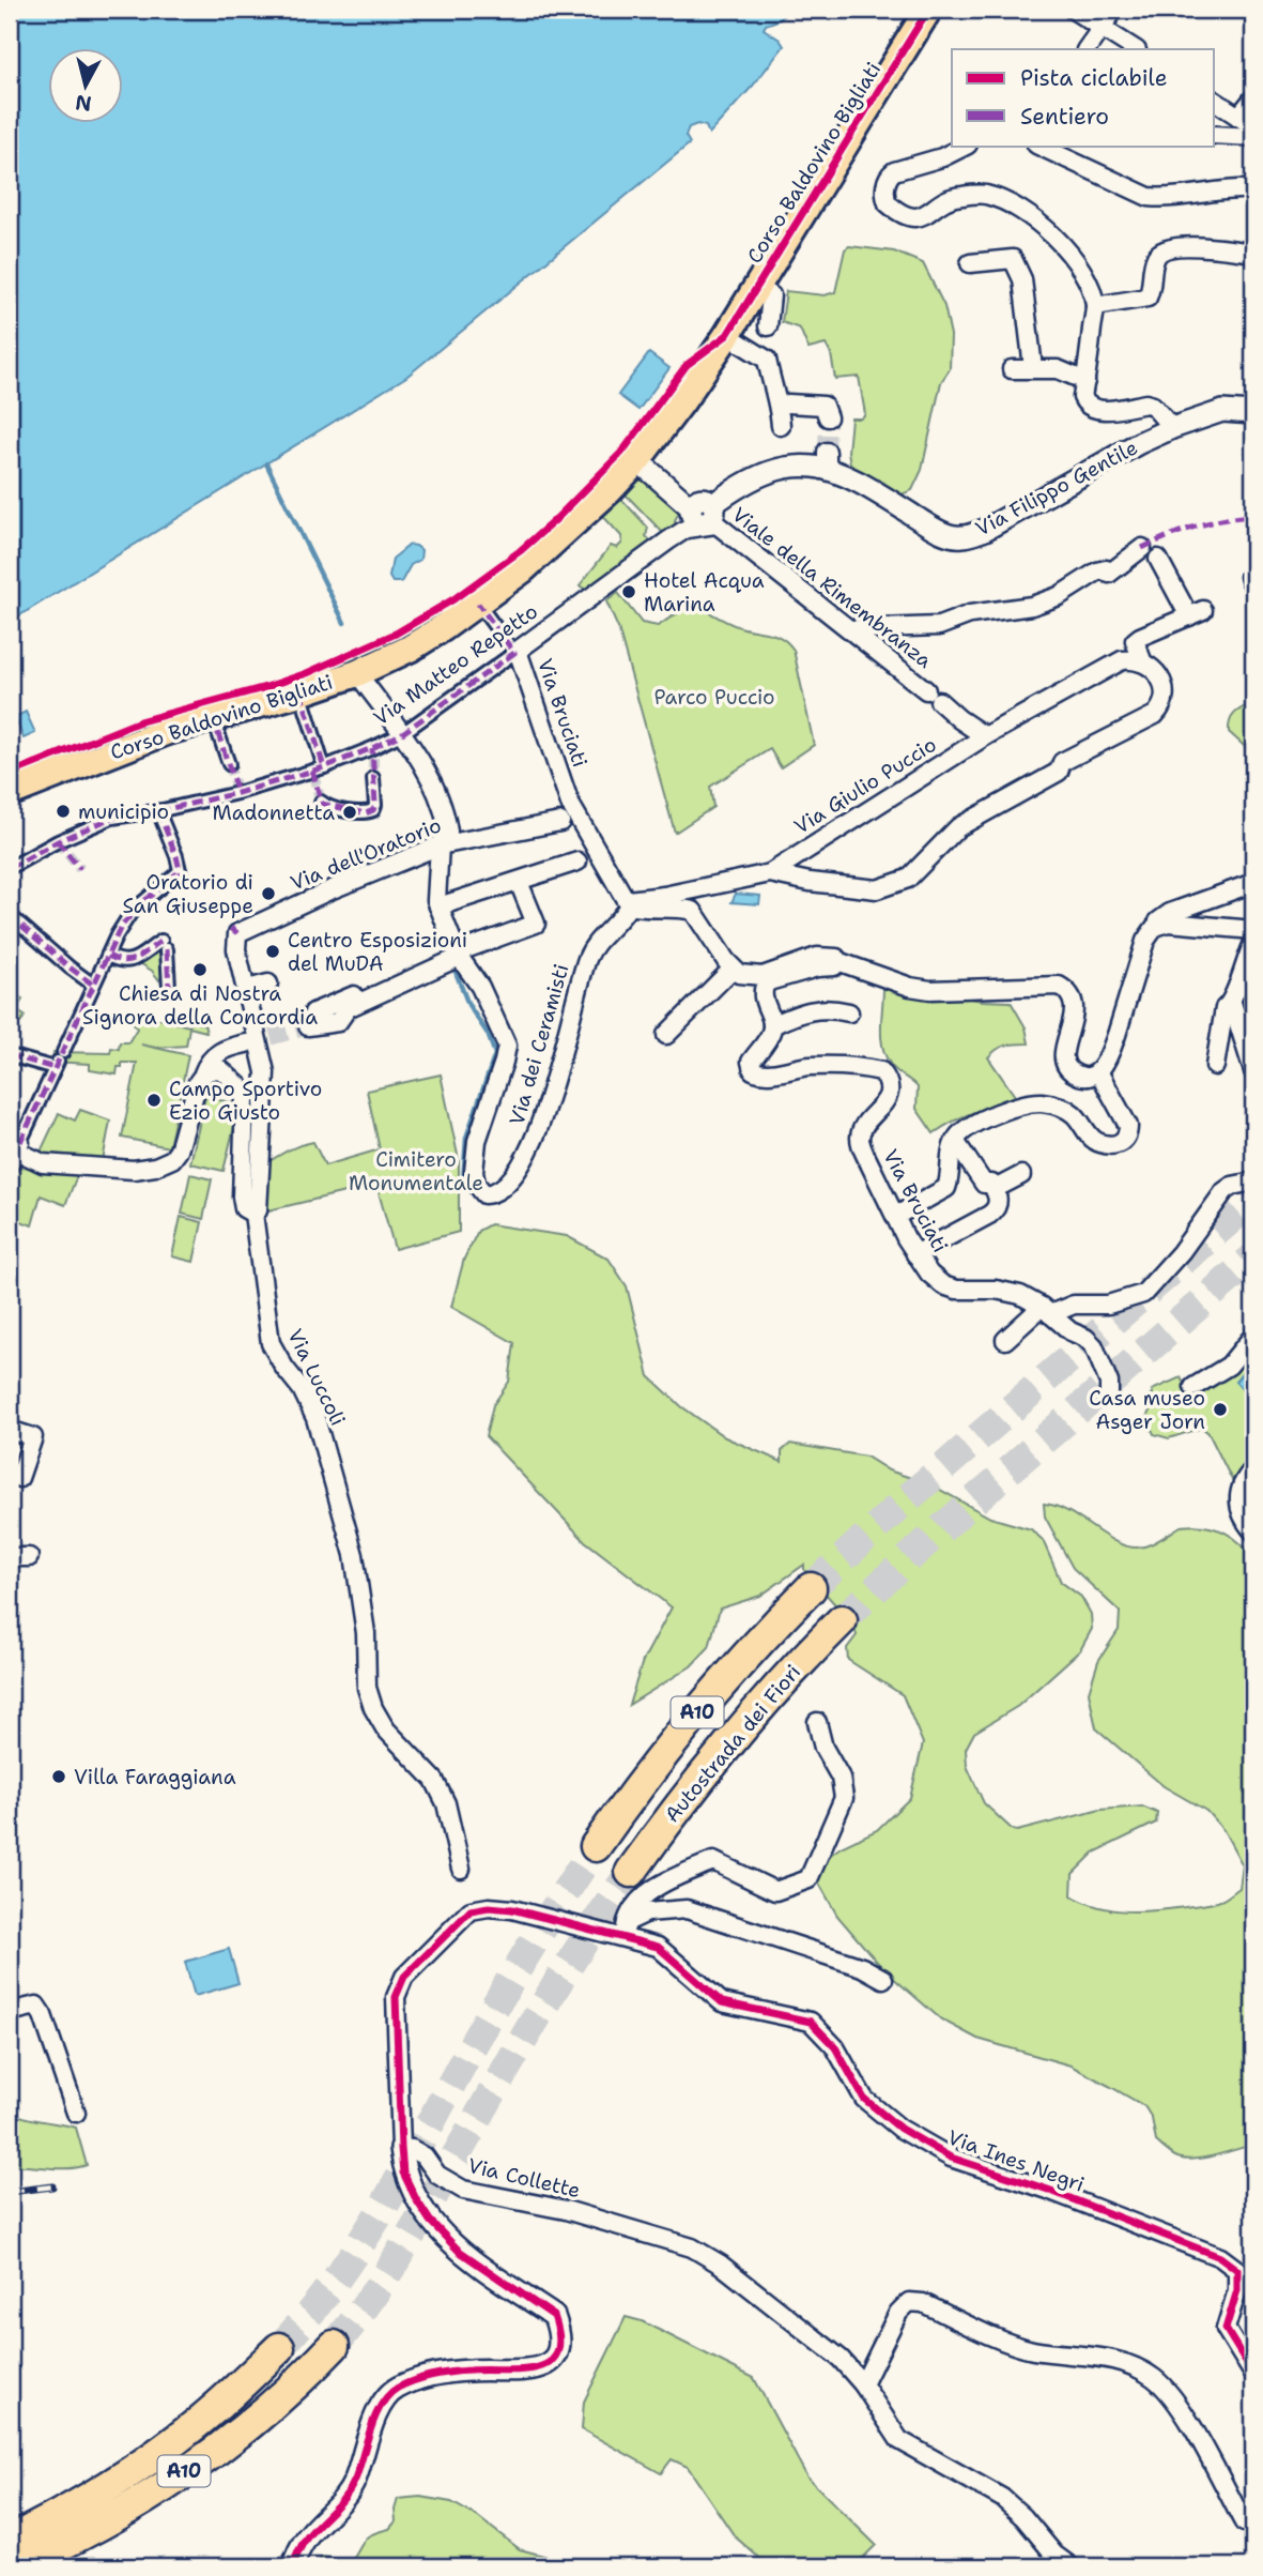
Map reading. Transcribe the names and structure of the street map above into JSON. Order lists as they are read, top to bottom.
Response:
{
  "streets": {
    "highway": ["A10", "Autostrada dei Fiori"],
    "main road": ["Corso Baldovino Bigliati"],
    "street": [
      "Via Filippo Gentile",
      "Viale della Rimembranza",
      "Via Matteo Repetto",
      "Via Bruciati",
      "Via Giulio Puccio",
      "Via dell'Oratorio",
      "Via dei Ceramisti",
      "Via Luccoli",
      "Via Ines Negri",
      "Via Collette"
    ]
  },
  "crossings": [
    ["Corso Baldovino Bigliati", "Via Bruciati"],
    ["Corso Baldovino Bigliati", "Via dei Ceramisti"],
    ["Via Filippo Gentile", "Viale della Rimembranza"],
    ["Via Filippo Gentile", "Via Matteo Repetto"],
    ["Viale della Rimembranza", "Via Matteo Repetto"],
    ["Viale della Rimembranza", "Via Giulio Puccio"],
    ["Via Matteo Repetto", "Via Bruciati"],
    ["Via Matteo Repetto", "Via dei Ceramisti"],
    ["Via Bruciati", "Via dei Ceramisti"],
    ["Via dell'Oratorio", "Via dei Ceramisti"],
    ["Via dell'Oratorio", "Via Luccoli"],
    ["Via Ines Negri", "Via Collette"]
  ],
  "parks": ["Parco Puccio", "Cimitero Monumentale"],
  "places": [
    "Hotel Acqua Marina",
    "municipio",
    "Madonnetta",
    "Oratorio di San Giuseppe",
    "Centro Esposizioni del MuDA",
    "Chiesa di Nostra Signora della Concordia",
    "Campo Sportivo Ezio Giusto",
    "Casa museo Asger Jorn",
    "Villa Faraggiana"
  ],
  "legend": ["Pista ciclabile", "Sentiero"],
  "north": "bottom"
}
